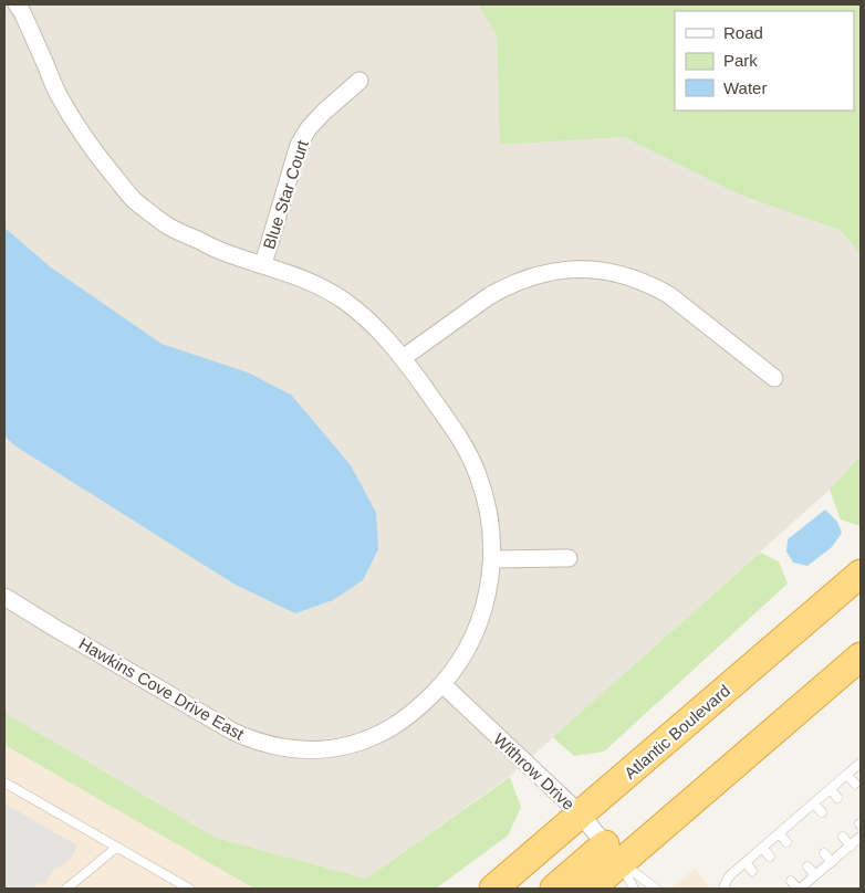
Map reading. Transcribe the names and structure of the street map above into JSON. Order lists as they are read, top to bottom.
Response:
{
  "streets": {
    "highway": ["Atlantic Boulevard"],
    "street": ["Blue Star Court", "Hawkins Cove Drive East", "Withrow Drive"]
  },
  "crossings": [
    ["Blue Star Court", "Hawkins Cove Drive East"],
    ["Hawkins Cove Drive East", "Withrow Drive"],
    ["Atlantic Boulevard", "Withrow Drive"]
  ],
  "legend": ["Road", "Park", "Water"]
}
